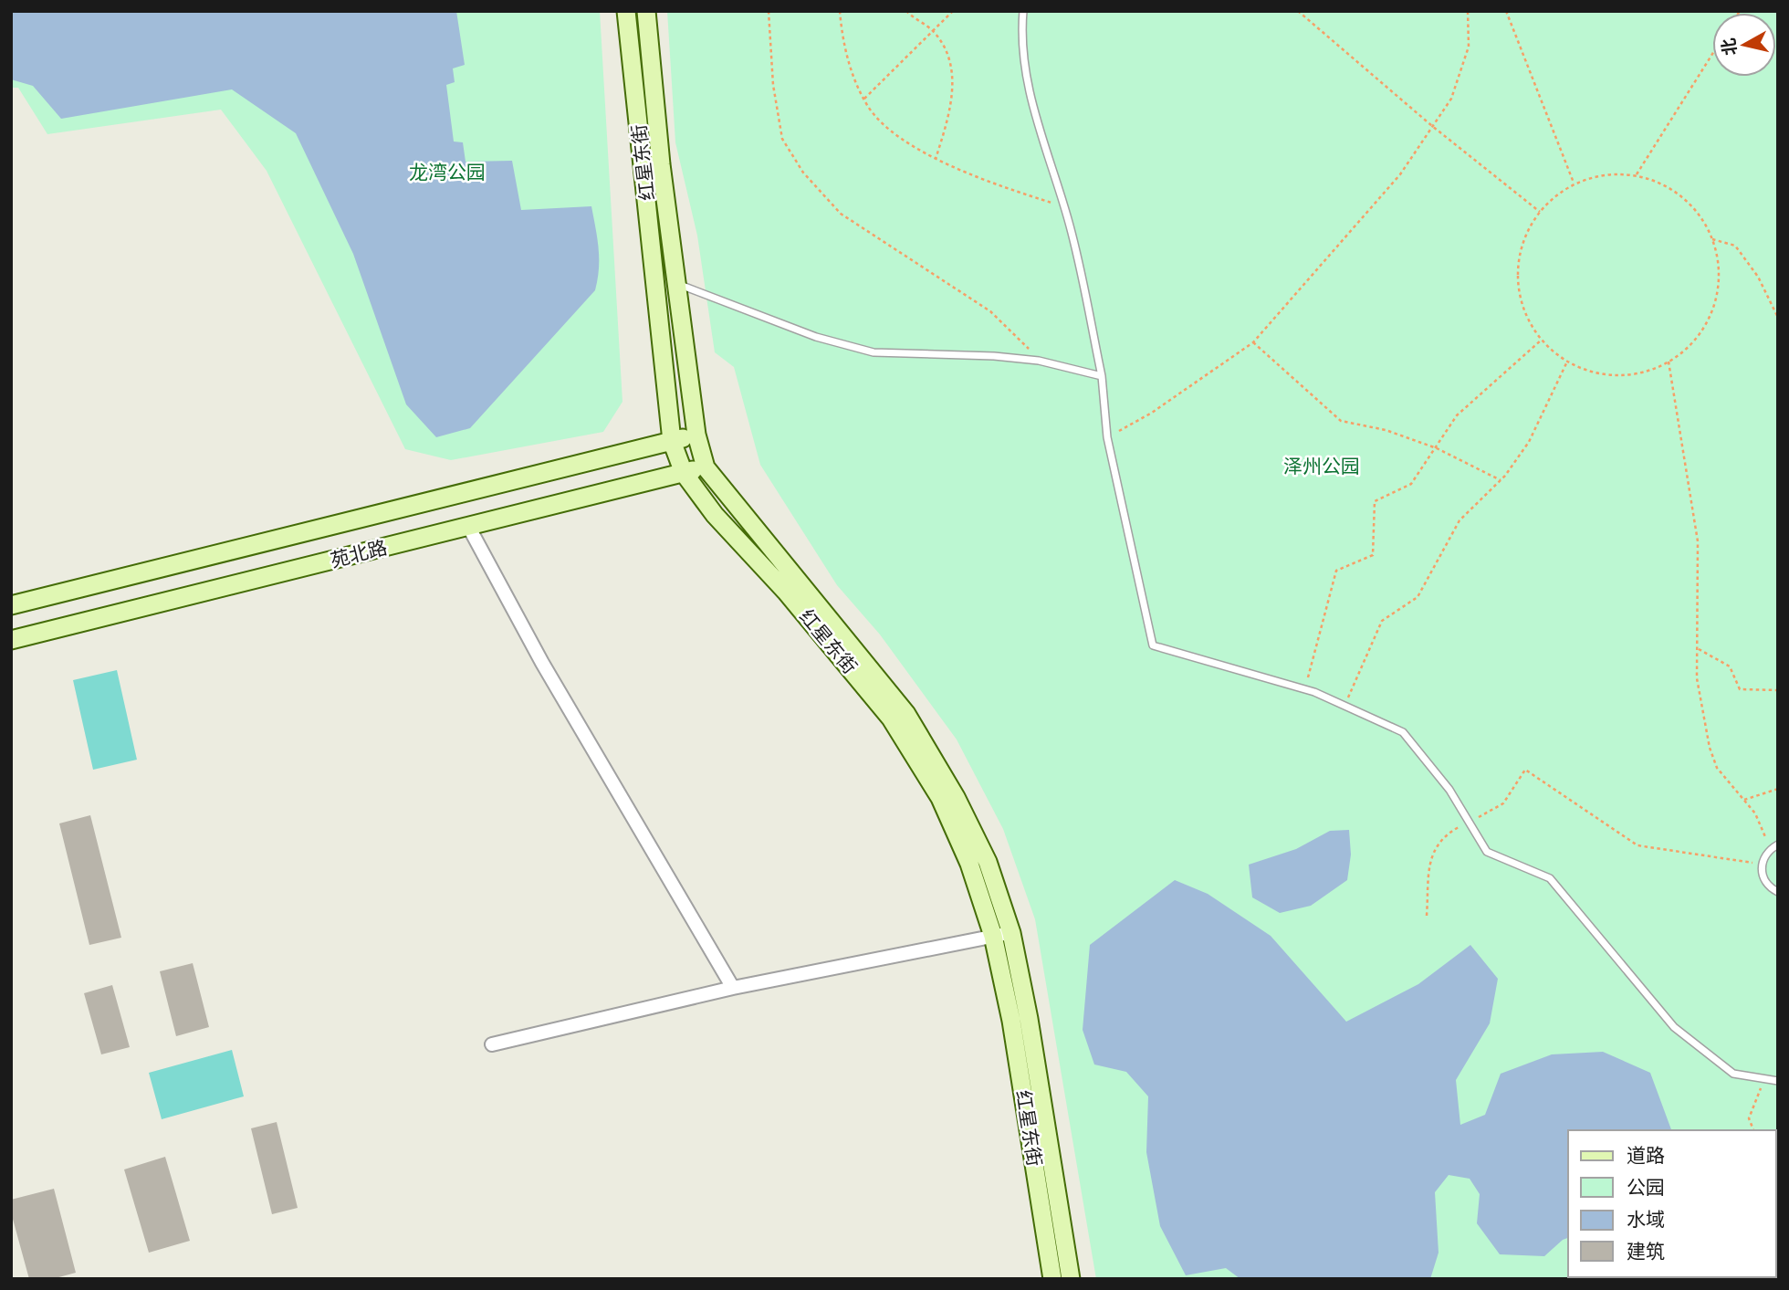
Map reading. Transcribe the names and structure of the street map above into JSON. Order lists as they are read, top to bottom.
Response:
{
  "streets": {
    "main road": ["红星东街", "苑北路"]
  },
  "crossings": [
    ["红星东街", "苑北路"]
  ],
  "parks": ["龙湾公园", "泽州公园"],
  "legend": [
    "道路",
    "公园",
    "水域",
    "建筑"
  ],
  "north": "left"
}
